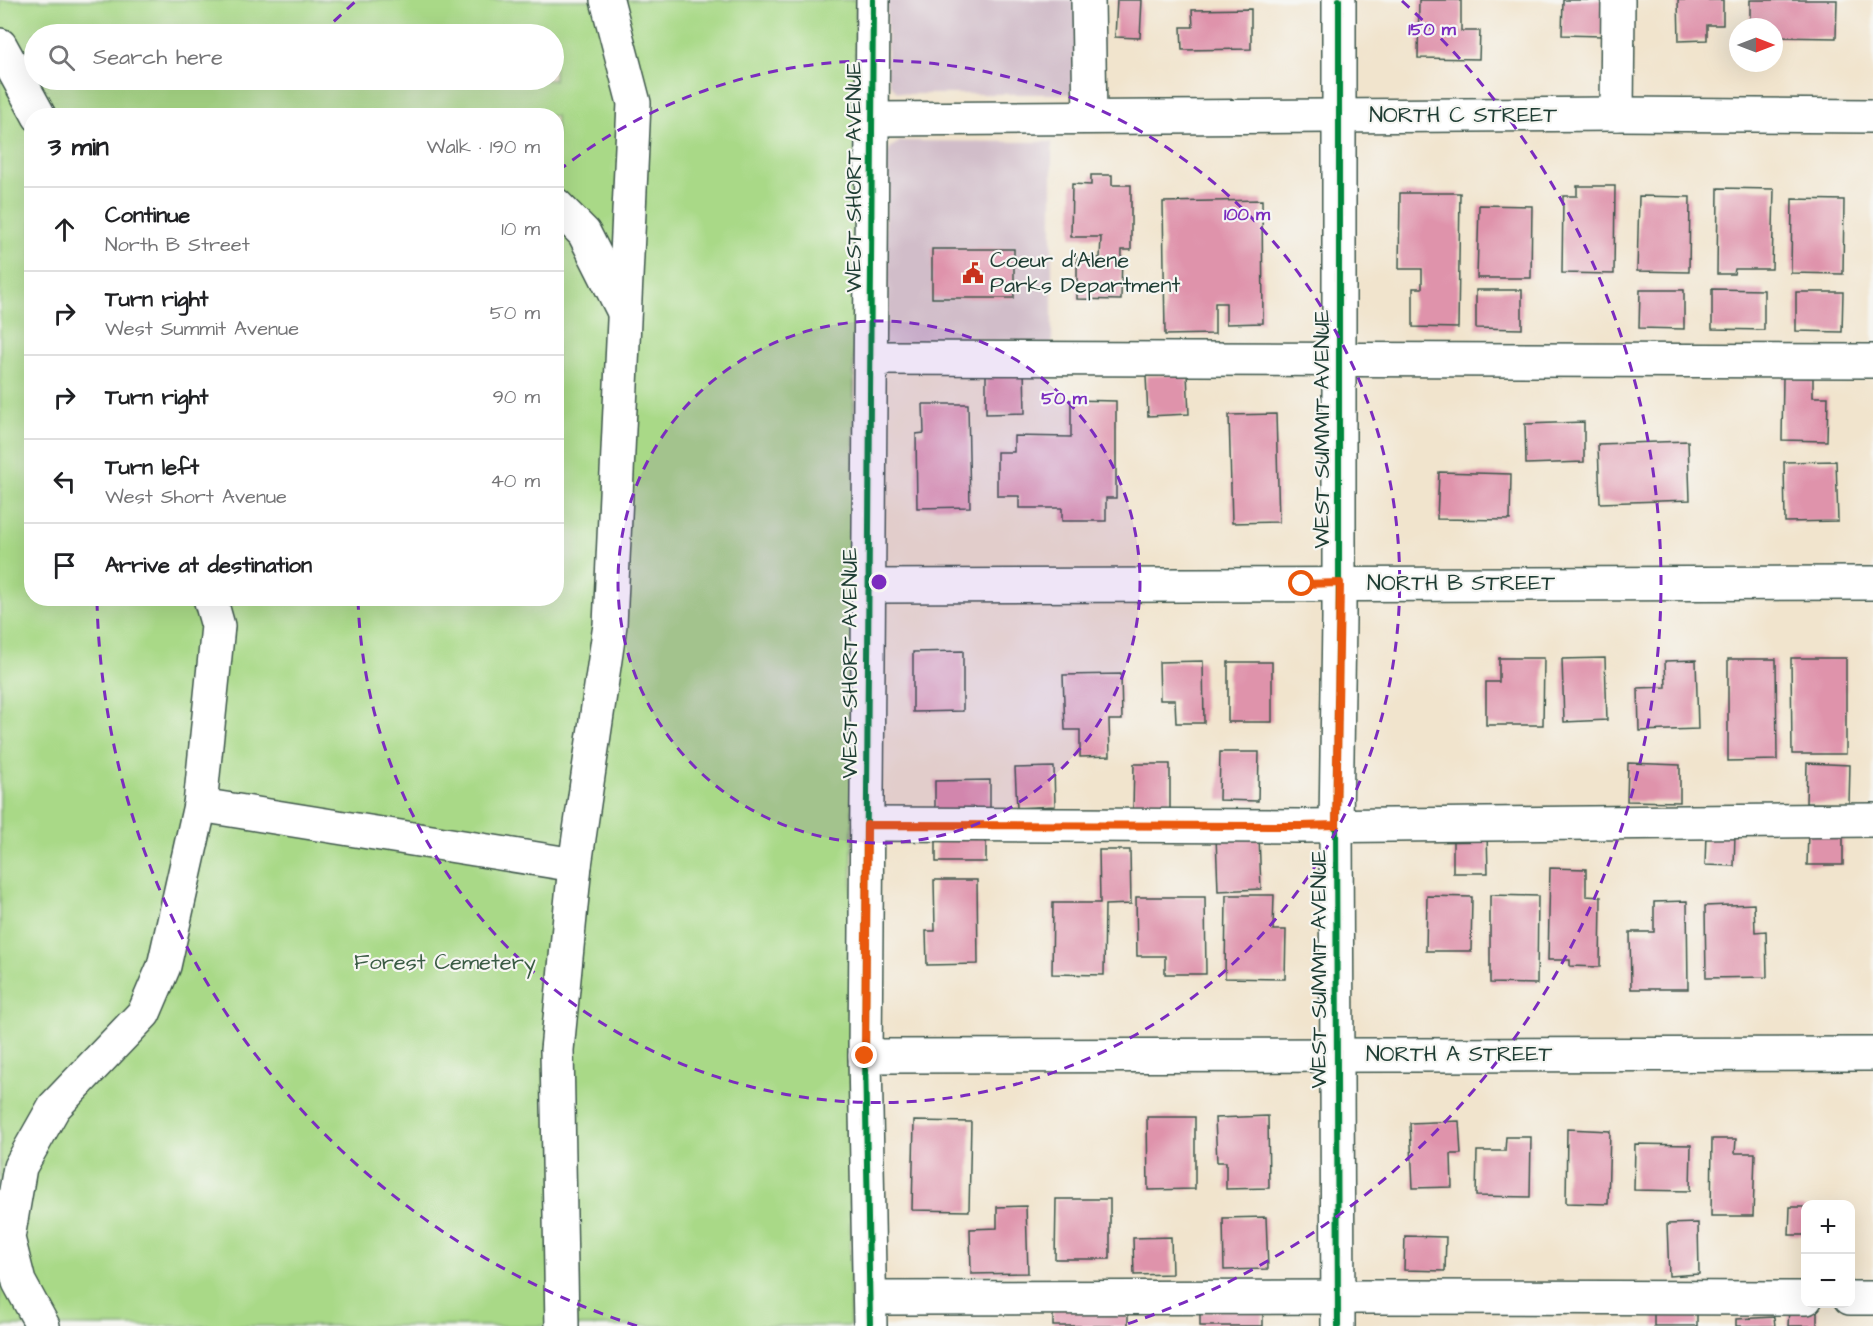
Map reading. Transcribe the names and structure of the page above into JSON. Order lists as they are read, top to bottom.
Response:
{
  "streets": {
    "street": [
      "NORTH C STREET",
      "WEST SHORT AVENUE",
      "WEST SUMMIT AVENUE",
      "NORTH B STREET",
      "NORTH A STREET"
    ]
  },
  "crossings": [
    ["NORTH C STREET", "WEST SHORT AVENUE"],
    ["NORTH C STREET", "WEST SUMMIT AVENUE"],
    ["WEST SHORT AVENUE", "NORTH B STREET"],
    ["WEST SHORT AVENUE", "NORTH A STREET"],
    ["WEST SUMMIT AVENUE", "NORTH B STREET"],
    ["WEST SUMMIT AVENUE", "NORTH A STREET"]
  ],
  "parks": ["Forest Cemetery"],
  "places": {
    "public building": ["Coeur d'Alene Parks Department"]
  },
  "north": "right",
  "page": {
    "search": "Search here",
    "heading": ["3 min", "Walk · 190 m"],
    "list": [
      ["Continue", "North B Street", "10 m"],
      ["Turn right", "West Summit Avenue", "50 m"],
      ["Turn right", "90 m"],
      ["Turn left", "West Short Avenue", "40 m"],
      "Arrive at destination"
    ],
    "map_buttons": ["+", "−"]
  },
  "rings": ["150 m", "100 m", "50 m"]
}
